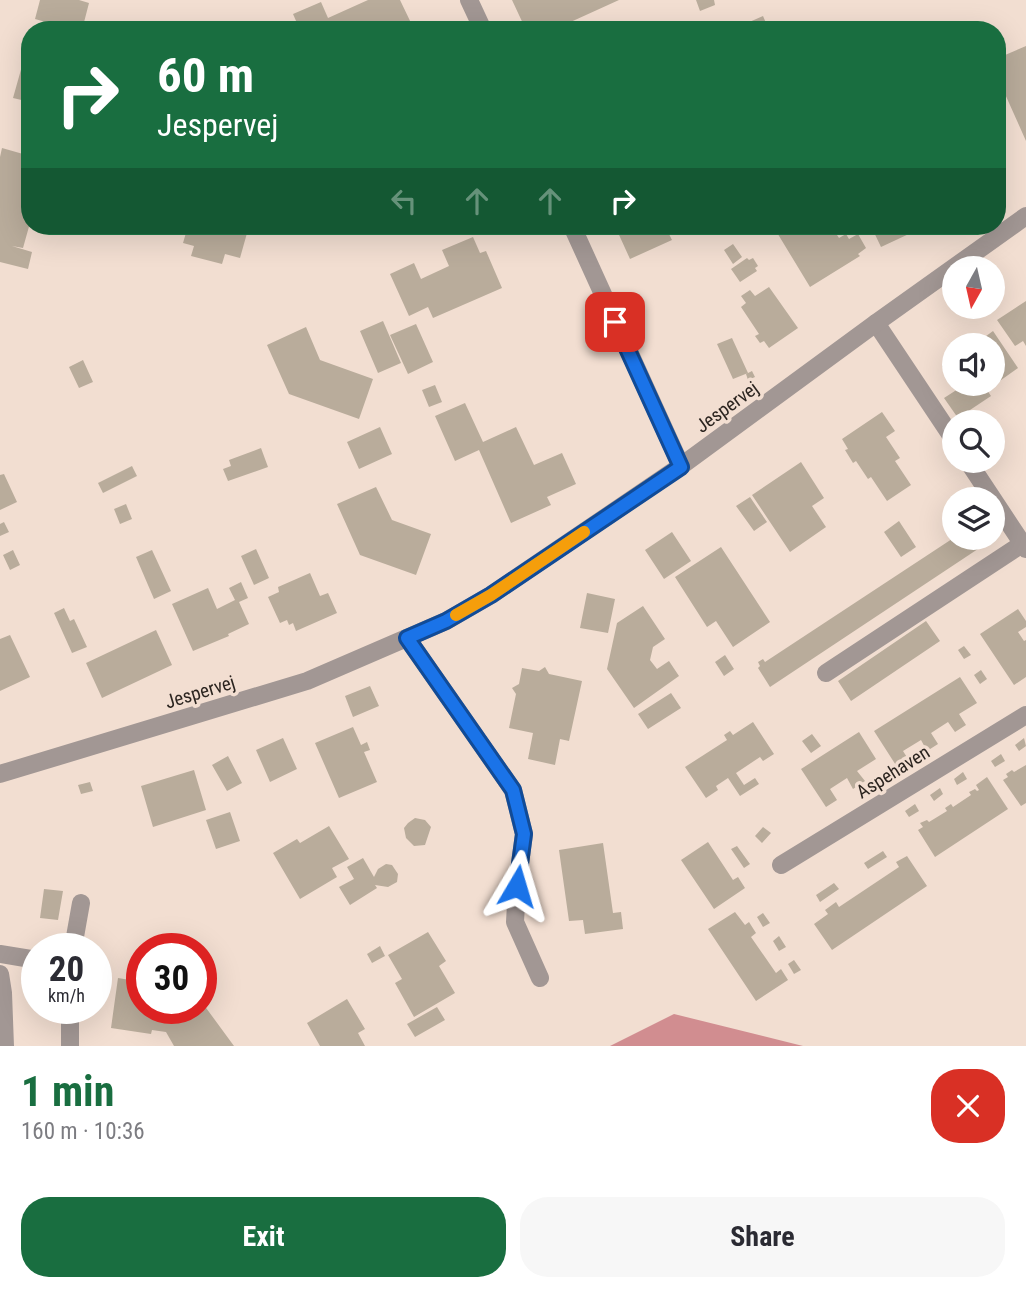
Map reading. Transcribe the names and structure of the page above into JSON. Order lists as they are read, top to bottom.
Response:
{
  "streets": {
    "street": ["Jespervej", "Aspehaven"]
  },
  "north": "bottom",
  "page": {
    "turn": ["60 m", "Jespervej"],
    "speed": "20 km/h",
    "limit": "30",
    "heading": ["1 min", "160 m · 10:36"],
    "buttons": ["Exit", "Share"]
  }
}
